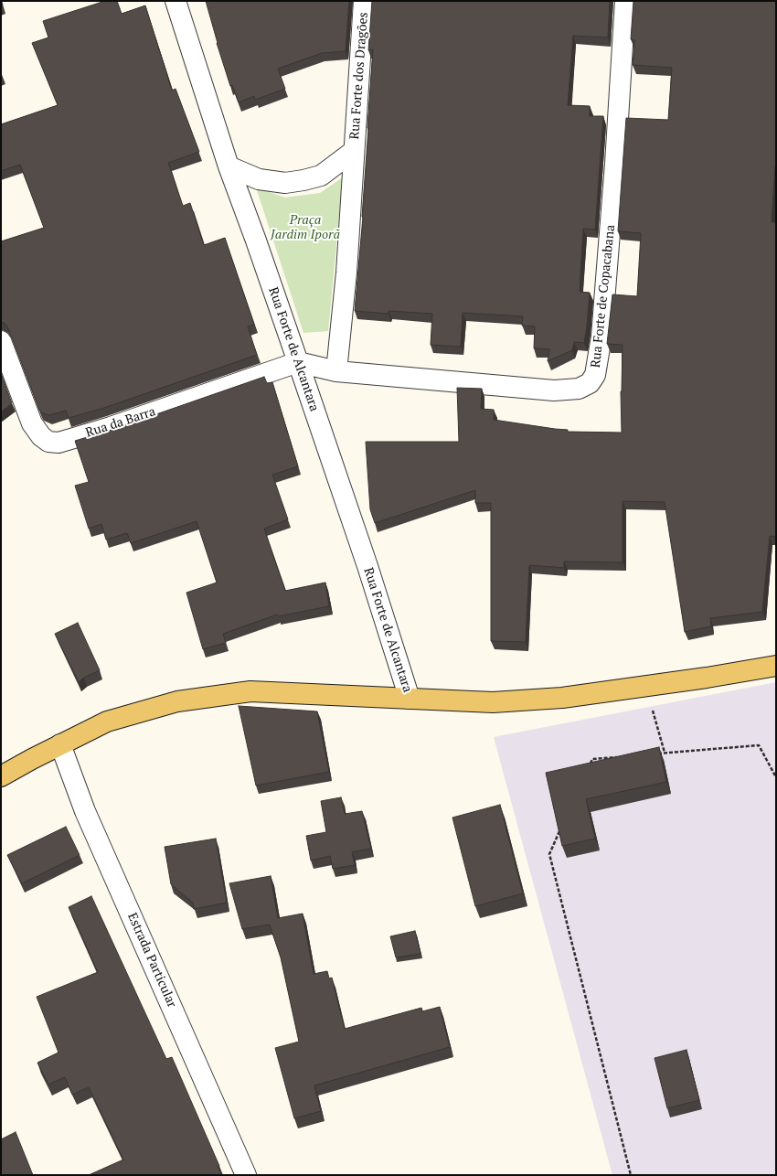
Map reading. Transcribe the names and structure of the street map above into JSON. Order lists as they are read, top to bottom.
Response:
{
  "streets": {
    "street": [
      "Rua Forte dos Dragões",
      "Rua Forte de Copacabana",
      "Rua Forte de Alcantara",
      "Rua da Barra",
      "Estrada Particular"
    ]
  },
  "crossings": [
    ["Rua Forte dos Dragões", "Rua Forte de Copacabana"],
    ["Rua Forte dos Dragões", "Rua Forte de Alcantara"],
    ["Rua Forte de Copacabana", "Rua Forte de Alcantara"],
    ["Rua Forte de Copacabana", "Rua da Barra"],
    ["Rua Forte de Alcantara", "Rua da Barra"]
  ],
  "parks": ["Praça Jardim Iporã"]
}
